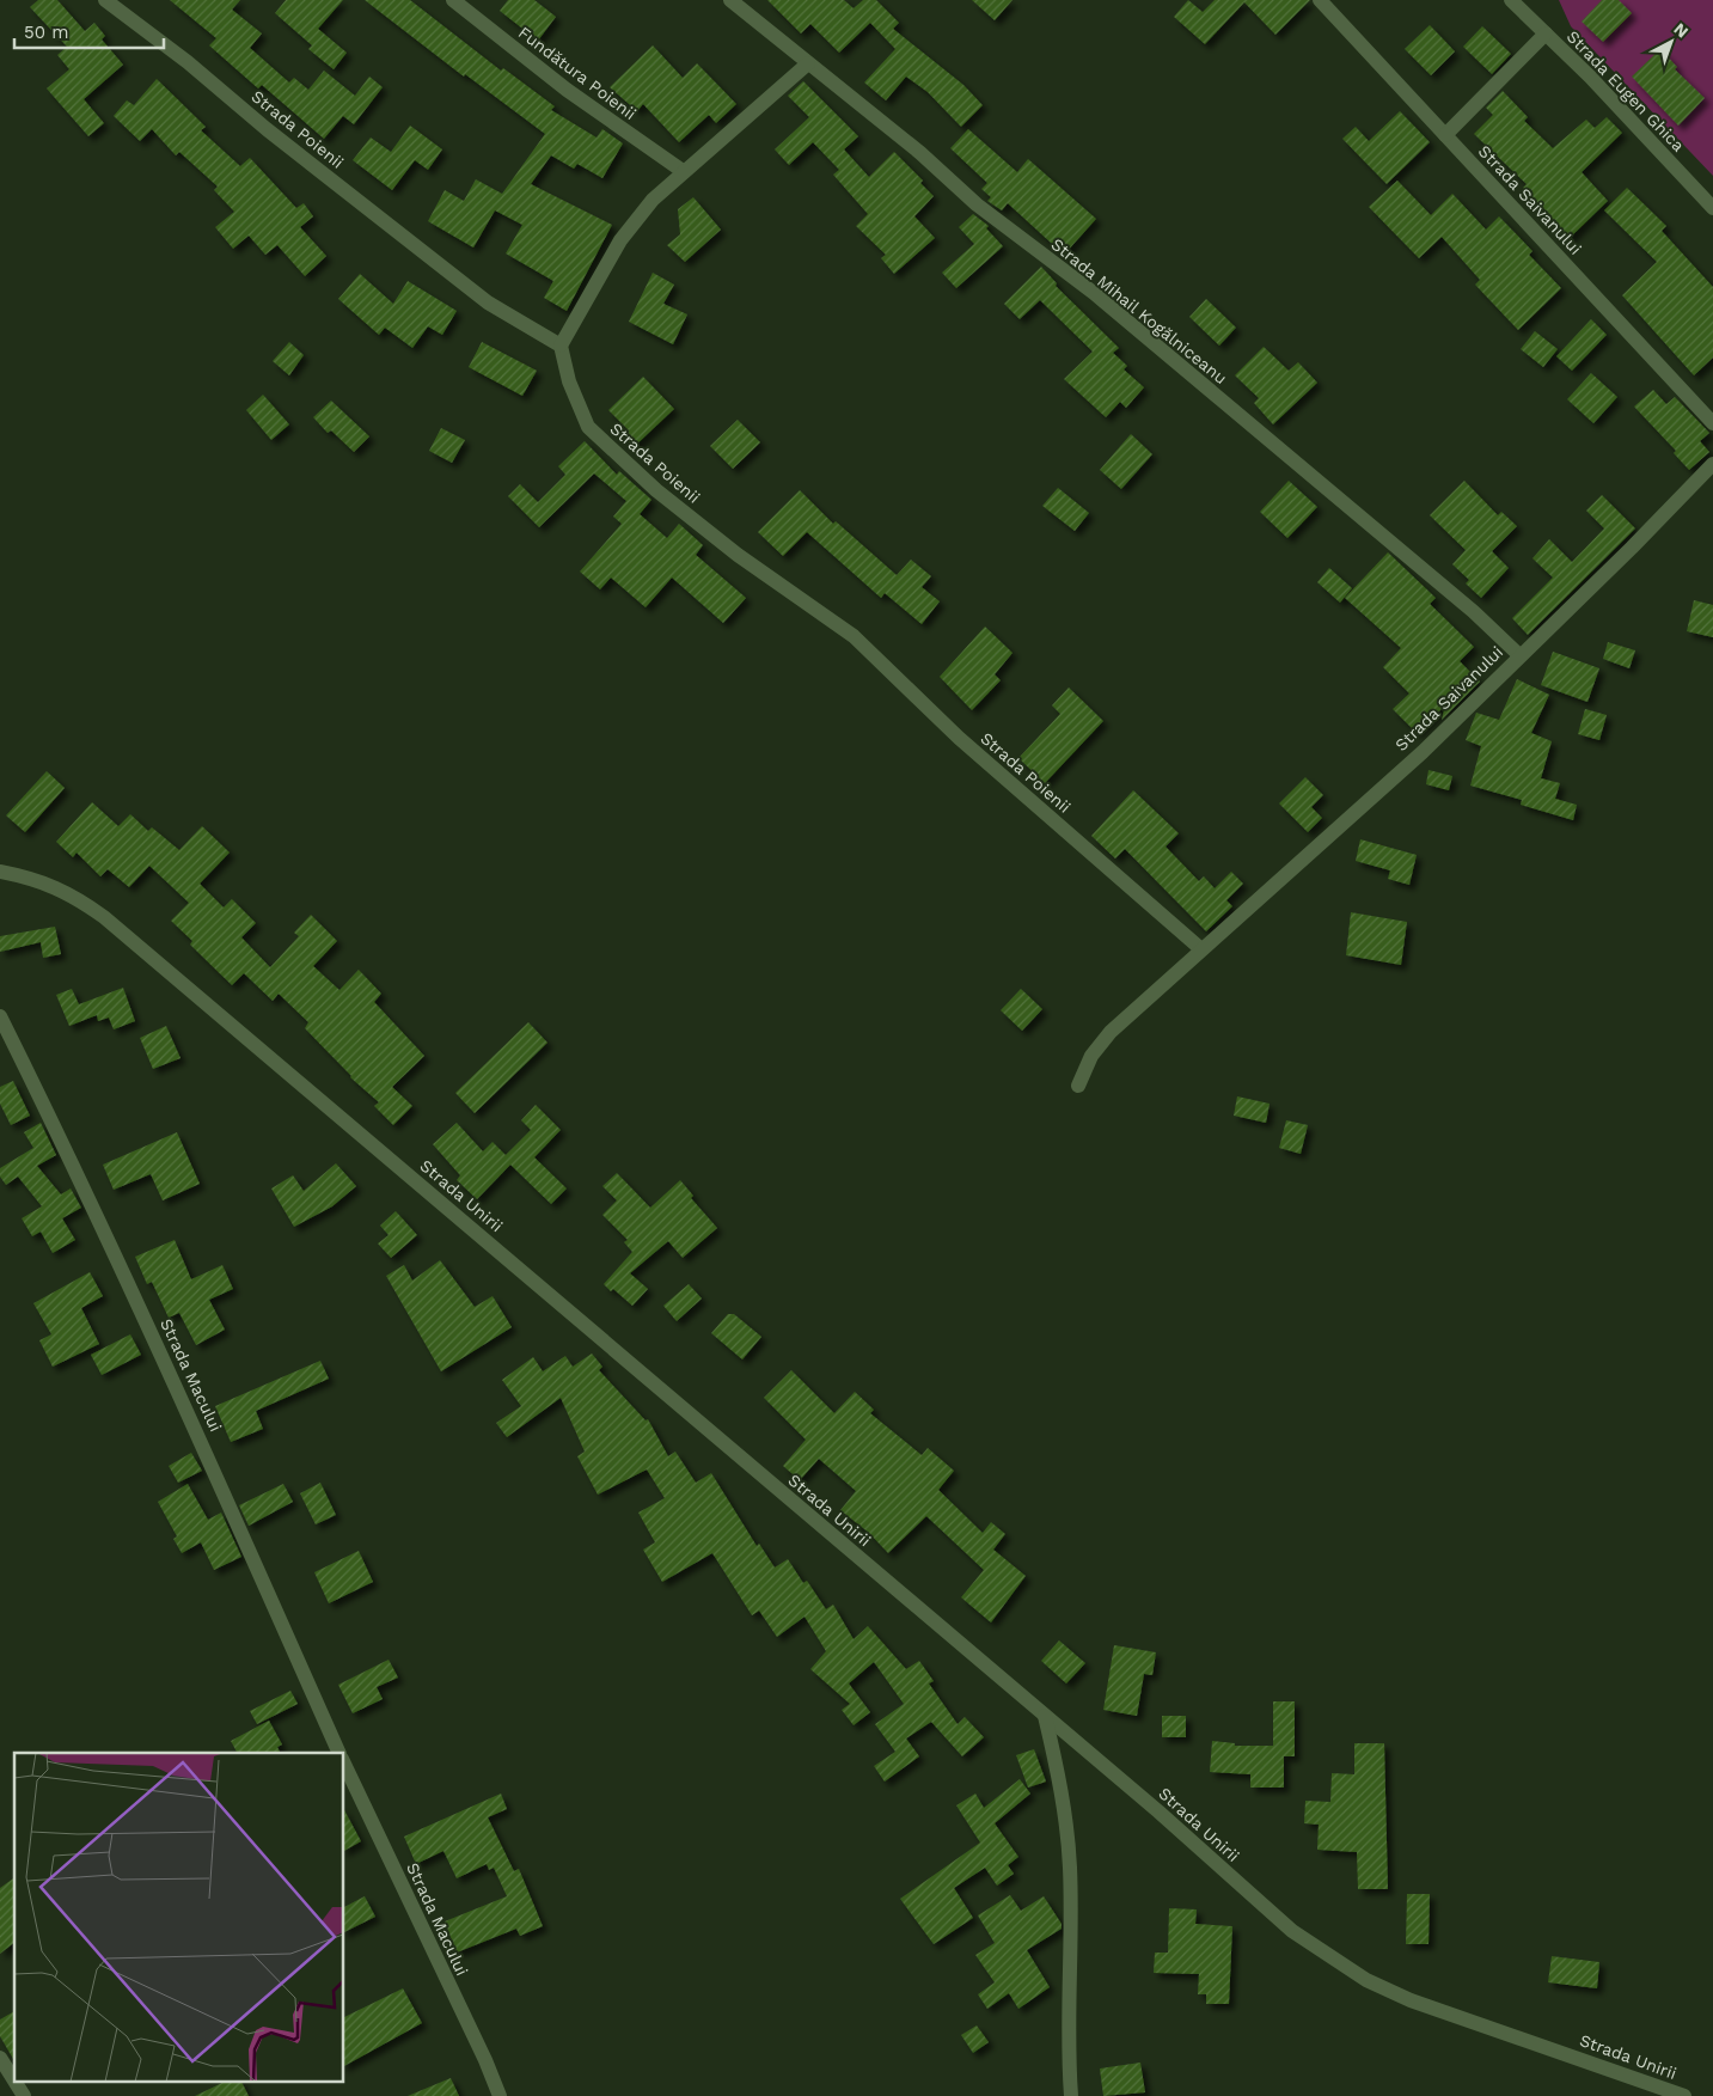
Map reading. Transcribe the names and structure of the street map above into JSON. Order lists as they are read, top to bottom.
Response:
{
  "streets": {
    "street": [
      "Fundătura Poienii",
      "Strada Eugen Ghica",
      "Strada Poienii",
      "Strada Saivanului",
      "Strada Mihail Kogălniceanu",
      "Strada Unirii",
      "Strada Macului"
    ]
  },
  "crossings": [
    ["Strada Poienii", "Strada Saivanului"],
    ["Strada Saivanului", "Strada Mihail Kogălniceanu"]
  ],
  "scale_bar": "50 m",
  "north": "top right"
}
